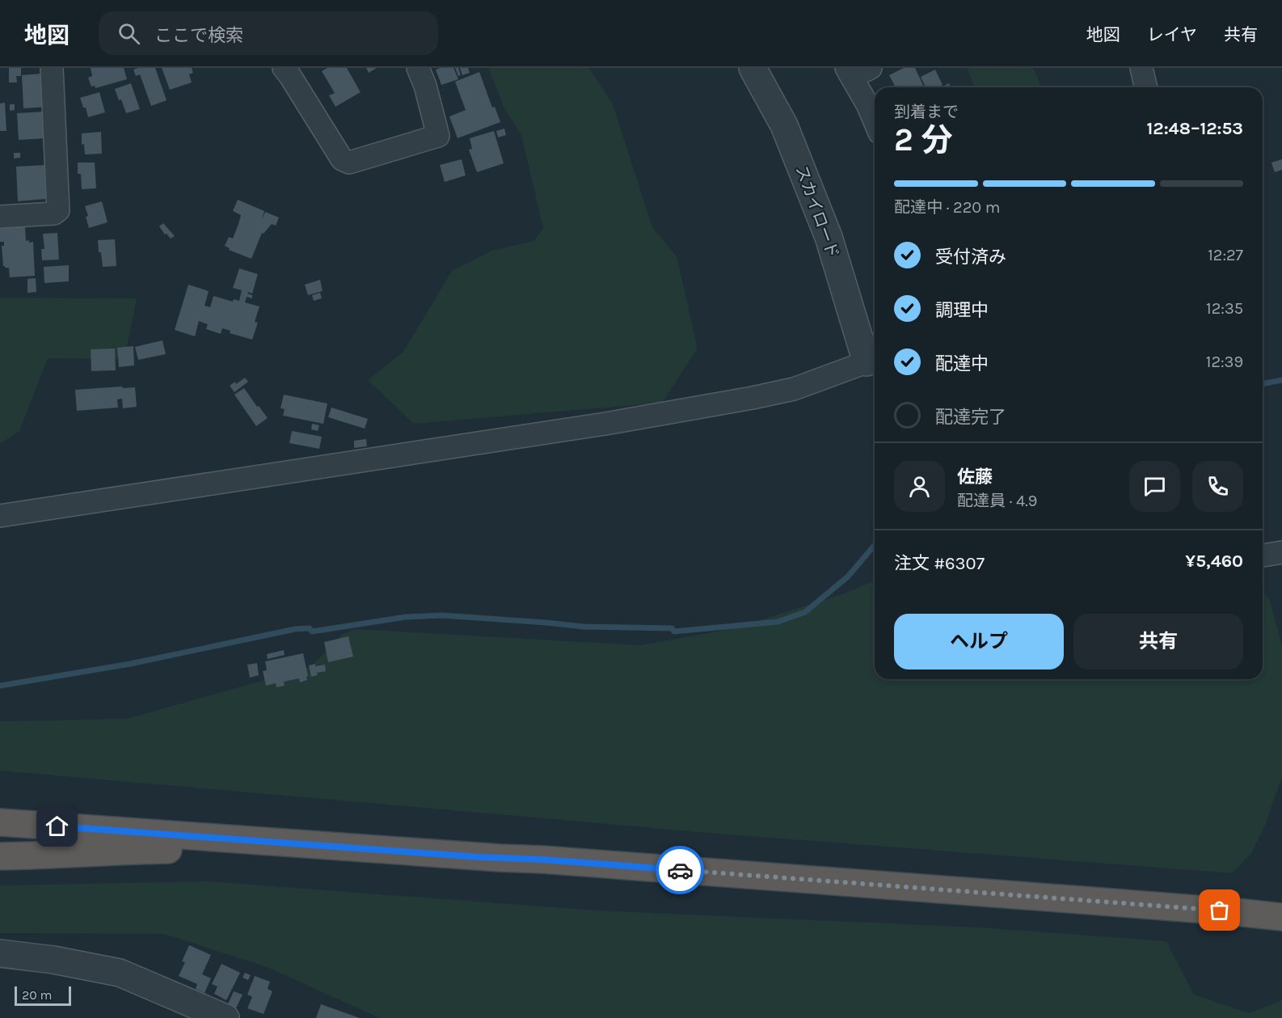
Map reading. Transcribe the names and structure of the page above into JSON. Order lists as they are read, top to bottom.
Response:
{
  "streets": {
    "street": ["スカイロード"]
  },
  "scale_bar": "20 m",
  "page": {
    "header": "地図",
    "search": "ここで検索",
    "nav": ["地図", "レイヤ", "共有"],
    "heading": ["2 分", "到着まで", "12:48–12:53"],
    "panel": [
      "佐藤",
      "配達員 · 4.9",
      "注文 #6307",
      "¥5,460"
    ],
    "bar": "配達中 · 220 m",
    "list": [
      ["受付済み", "12:27"],
      ["調理中", "12:35"],
      ["配達中", "12:39"],
      "配達完了"
    ],
    "buttons": ["ヘルプ", "共有"],
    "scale": "20 m"
  }
}
